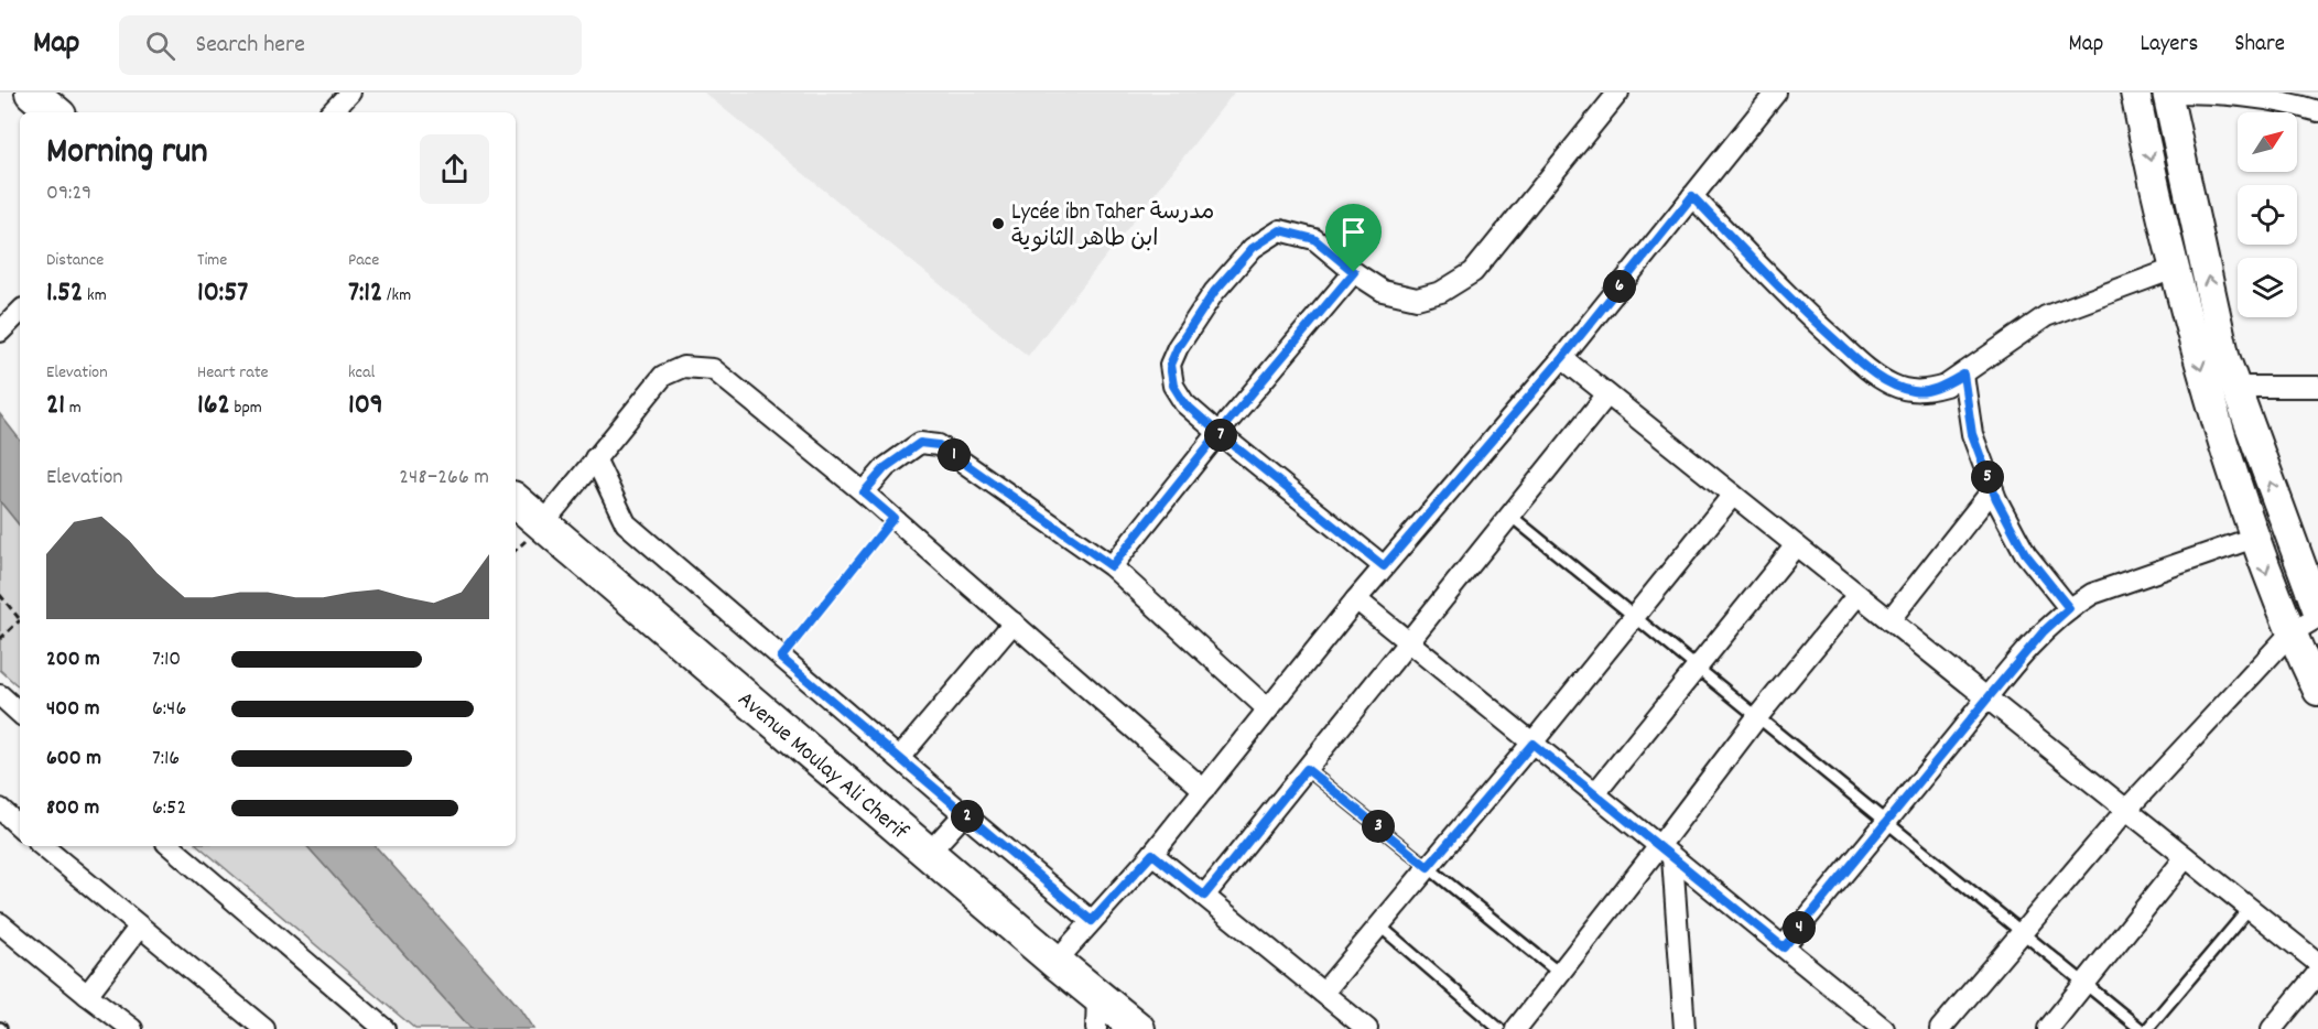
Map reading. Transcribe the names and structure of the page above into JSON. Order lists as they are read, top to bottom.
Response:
{
  "streets": {
    "main road": ["Avenue Moulay Ali Cherif"]
  },
  "places": ["Lycée ibn Taher مدرسة ابن طاهر الثانوية"],
  "north": "top right",
  "page": {
    "header": "Map",
    "search": "Search here",
    "nav": ["Map", "Layers", "Share"],
    "heading": ["Morning run", "09:29"],
    "stats": [
      ["Distance", "1.52 km"],
      ["Time", "10:57"],
      ["Pace", "7:12 /km"],
      ["Elevation", "21 m"],
      ["Heart rate", "162 bpm"],
      ["kcal", "109"]
    ],
    "pins": [
      "6",
      "7",
      "1",
      "5",
      "2",
      "3",
      "4"
    ],
    "chart": ["Elevation", "248–266 m"],
    "list": [
      {
        "name": "200 m",
        "note": "7:10"
      },
      {
        "name": "400 m",
        "note": "6:46"
      },
      {
        "name": "600 m",
        "note": "7:16"
      },
      {
        "name": "800 m",
        "note": "6:52"
      }
    ]
  }
}
